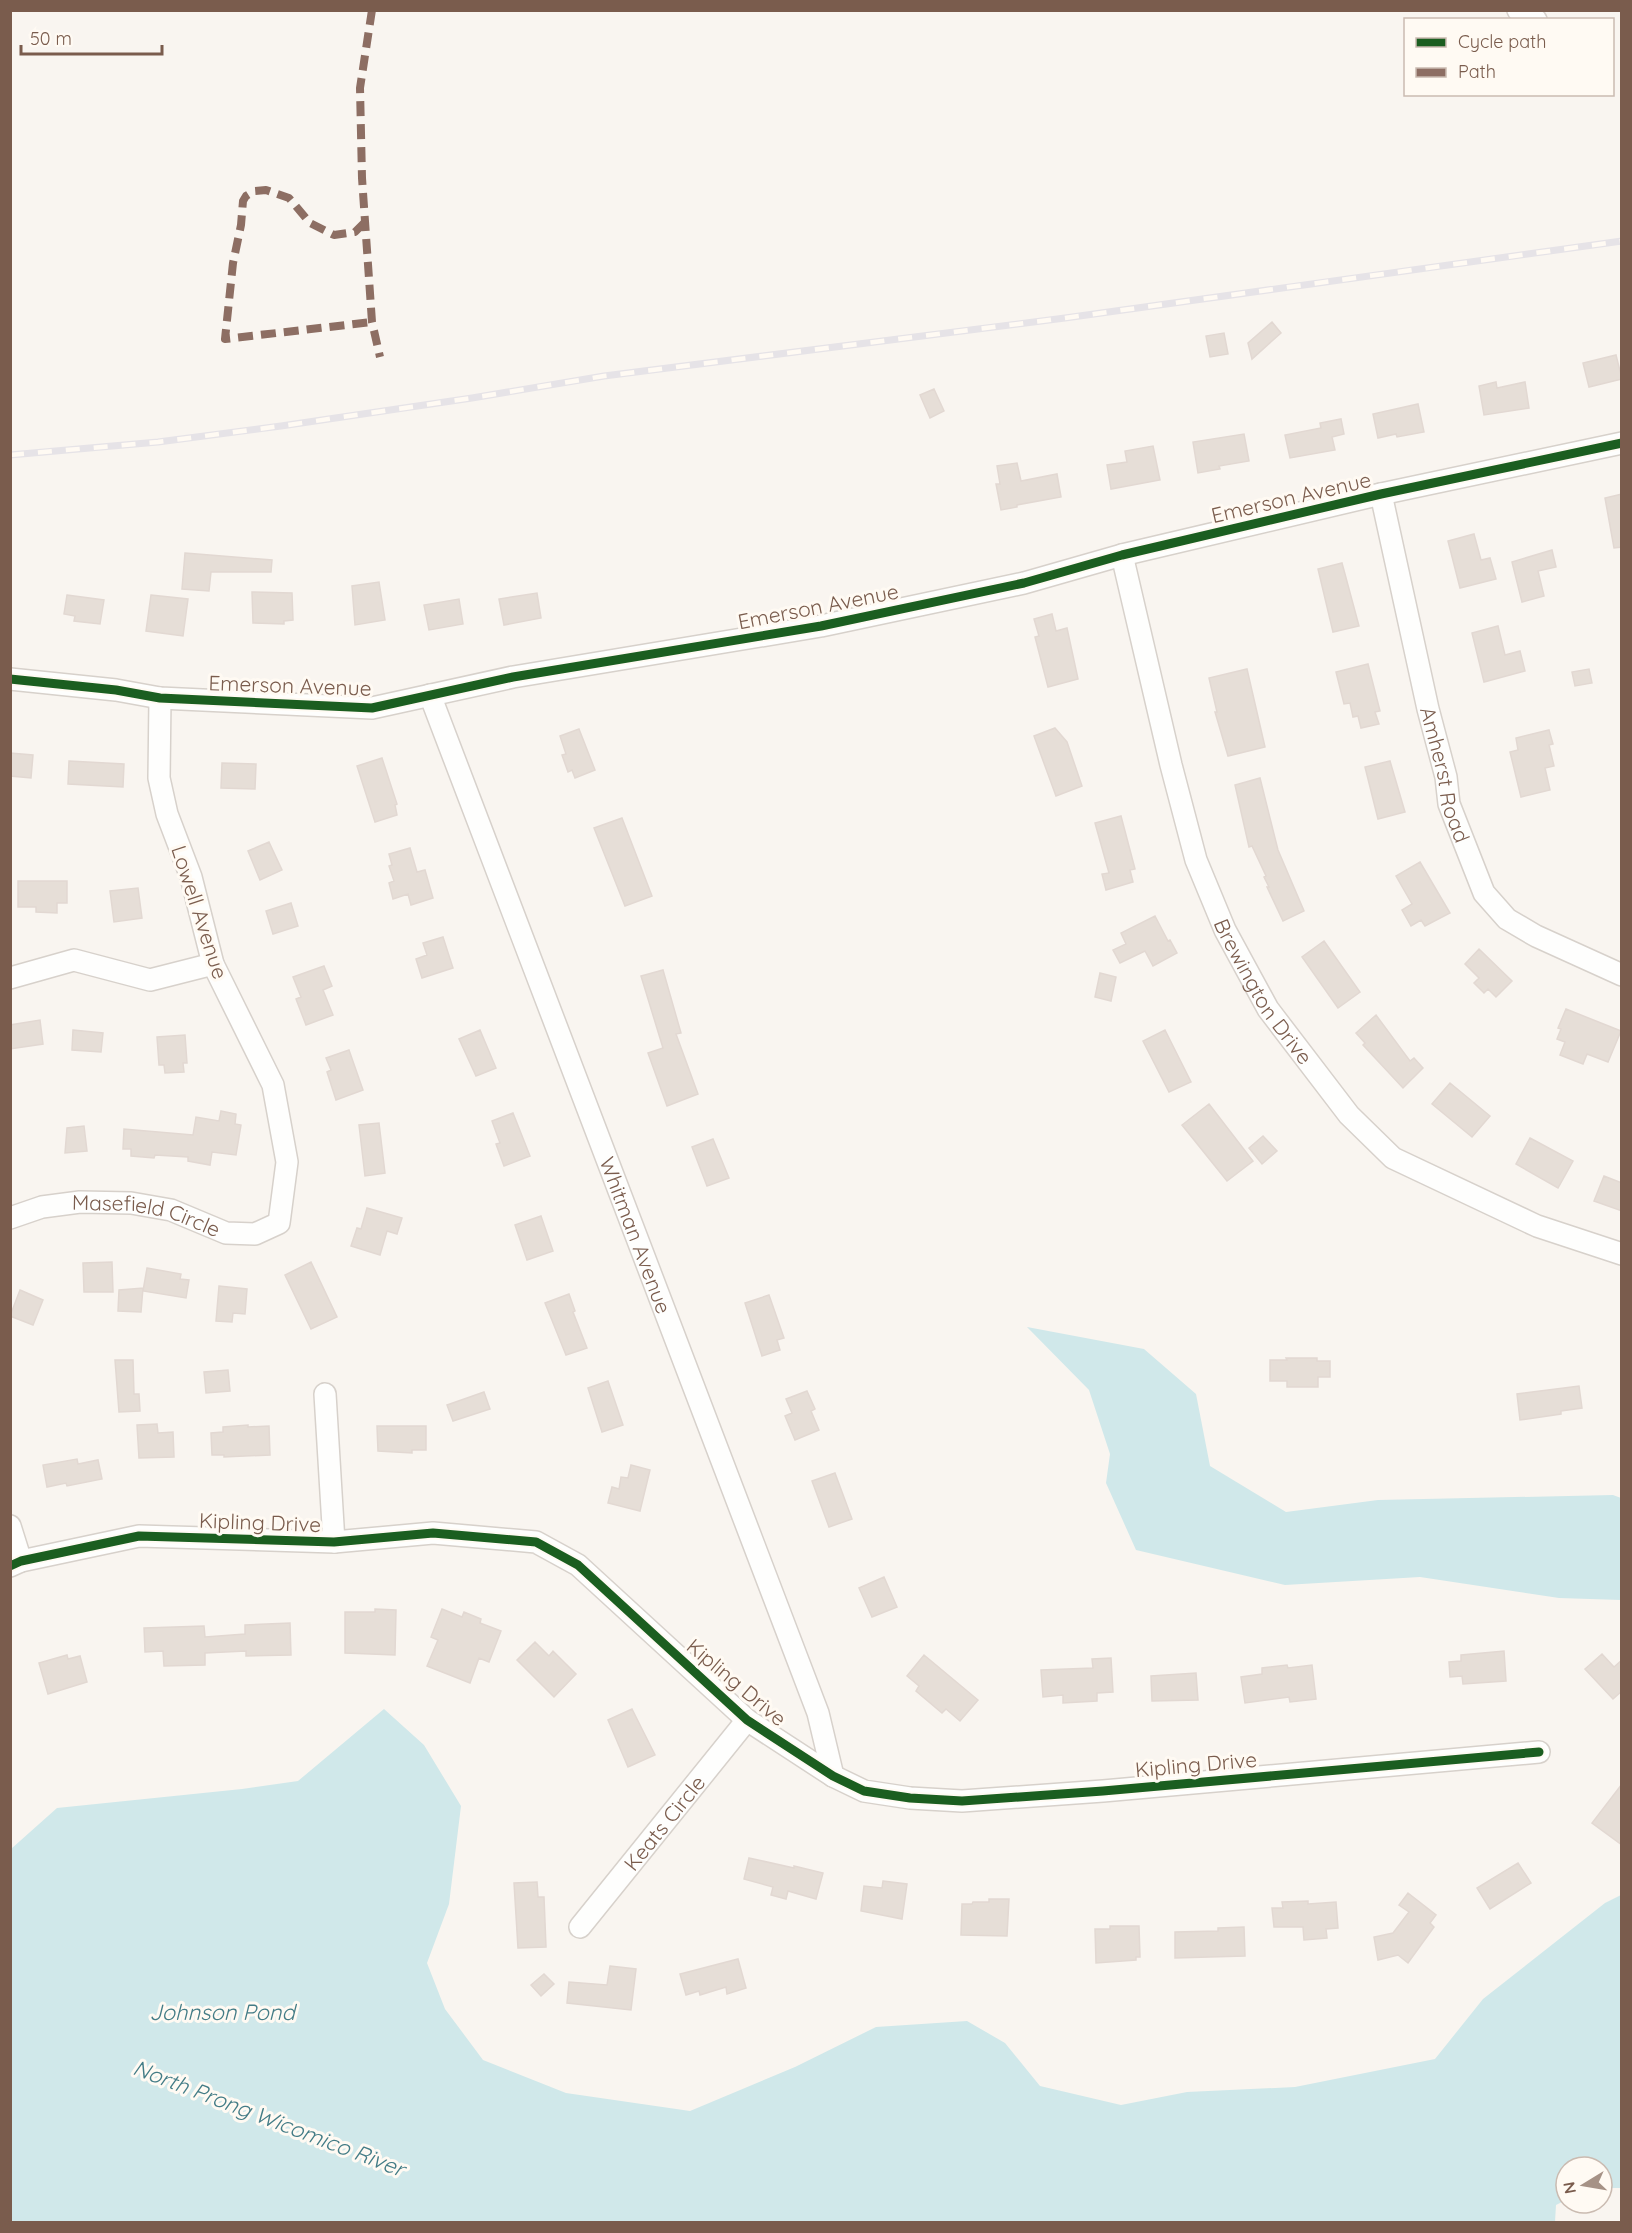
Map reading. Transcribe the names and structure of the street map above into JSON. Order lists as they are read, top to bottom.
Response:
{
  "streets": {
    "street": [
      "Emerson Avenue",
      "Amherst Road",
      "Lowell Avenue",
      "Brewington Drive",
      "Masefield Circle",
      "Whitman Avenue",
      "Kipling Drive",
      "Keats Circle"
    ]
  },
  "crossings": [
    ["Emerson Avenue", "Amherst Road"],
    ["Emerson Avenue", "Lowell Avenue"],
    ["Emerson Avenue", "Brewington Drive"],
    ["Emerson Avenue", "Whitman Avenue"],
    ["Lowell Avenue", "Masefield Circle"],
    ["Whitman Avenue", "Kipling Drive"],
    ["Kipling Drive", "Keats Circle"]
  ],
  "water": ["Johnson Pond", "North Prong Wicomico River"],
  "legend": ["Cycle path", "Path"],
  "scale_bar": "50 m",
  "north": "left"
}
